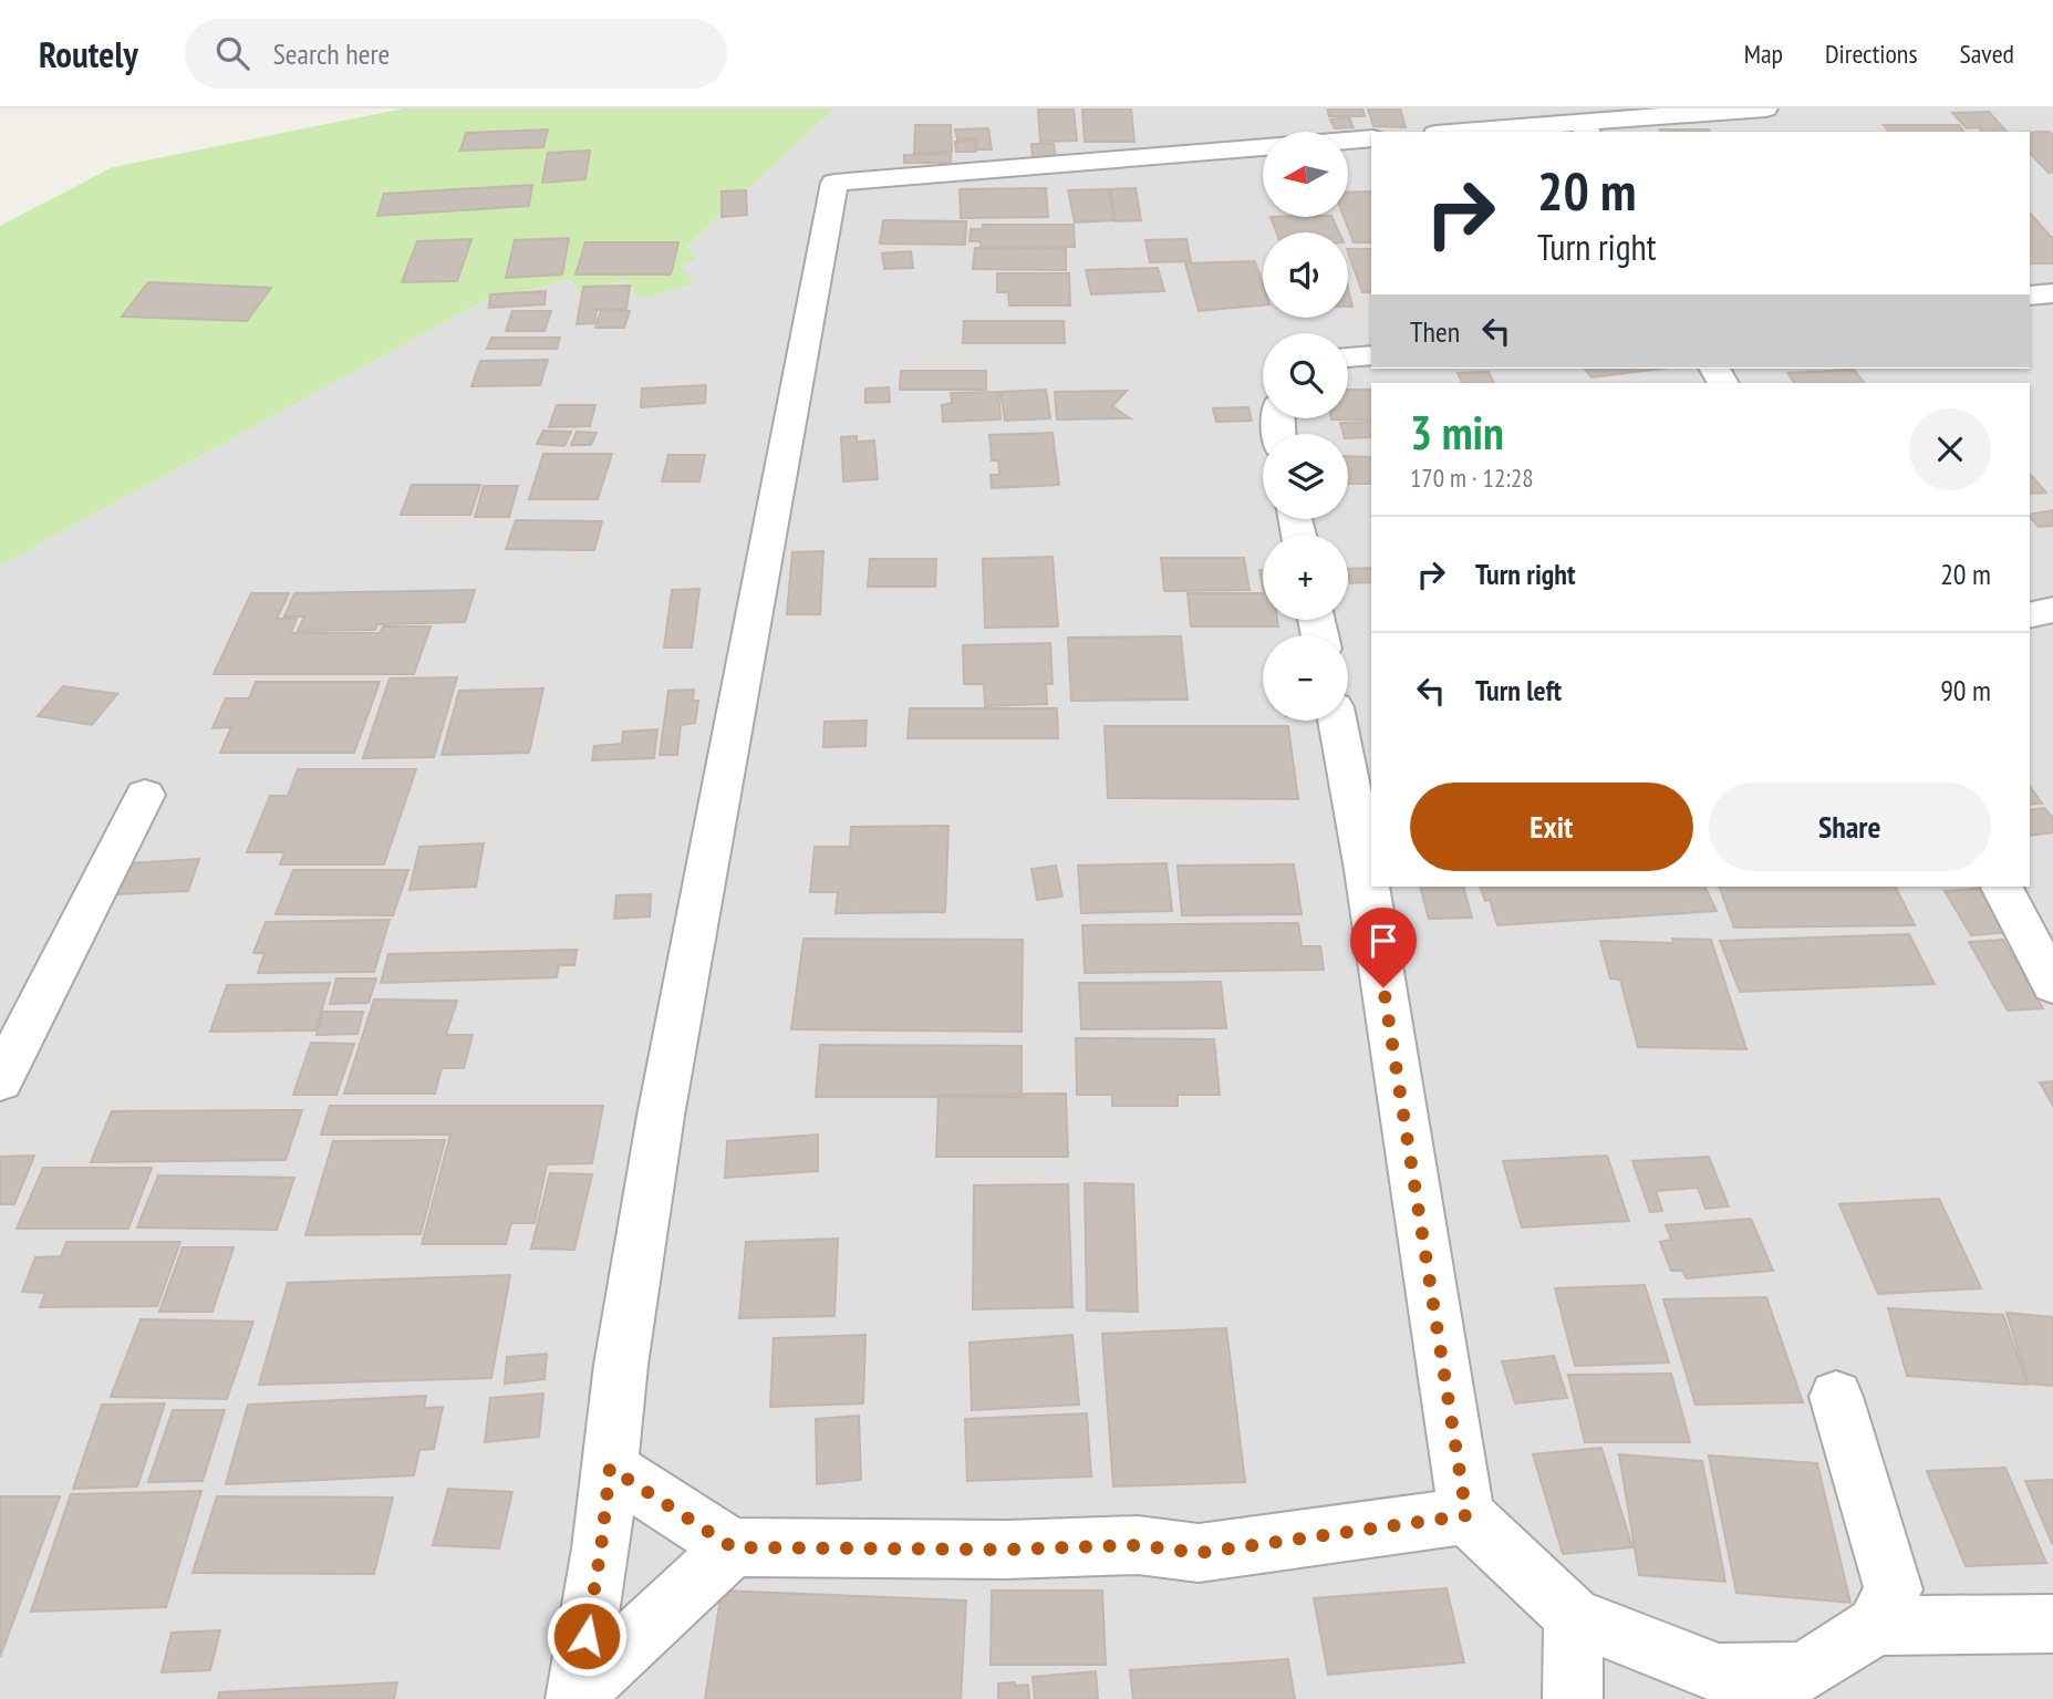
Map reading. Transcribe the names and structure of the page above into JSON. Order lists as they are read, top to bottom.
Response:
{
  "north": "left",
  "page": {
    "header": "Routely",
    "search": "Search here",
    "nav": ["Map", "Directions", "Saved"],
    "map_buttons": ["+", "−"],
    "turn": ["20 m", "Turn right"],
    "then": "Then",
    "heading": ["3 min", "170 m · 12:28"],
    "list": [
      {
        "name": "Turn right",
        "value": "20 m"
      },
      {
        "name": "Turn left",
        "value": "90 m"
      }
    ],
    "buttons": ["Exit", "Share"]
  }
}
